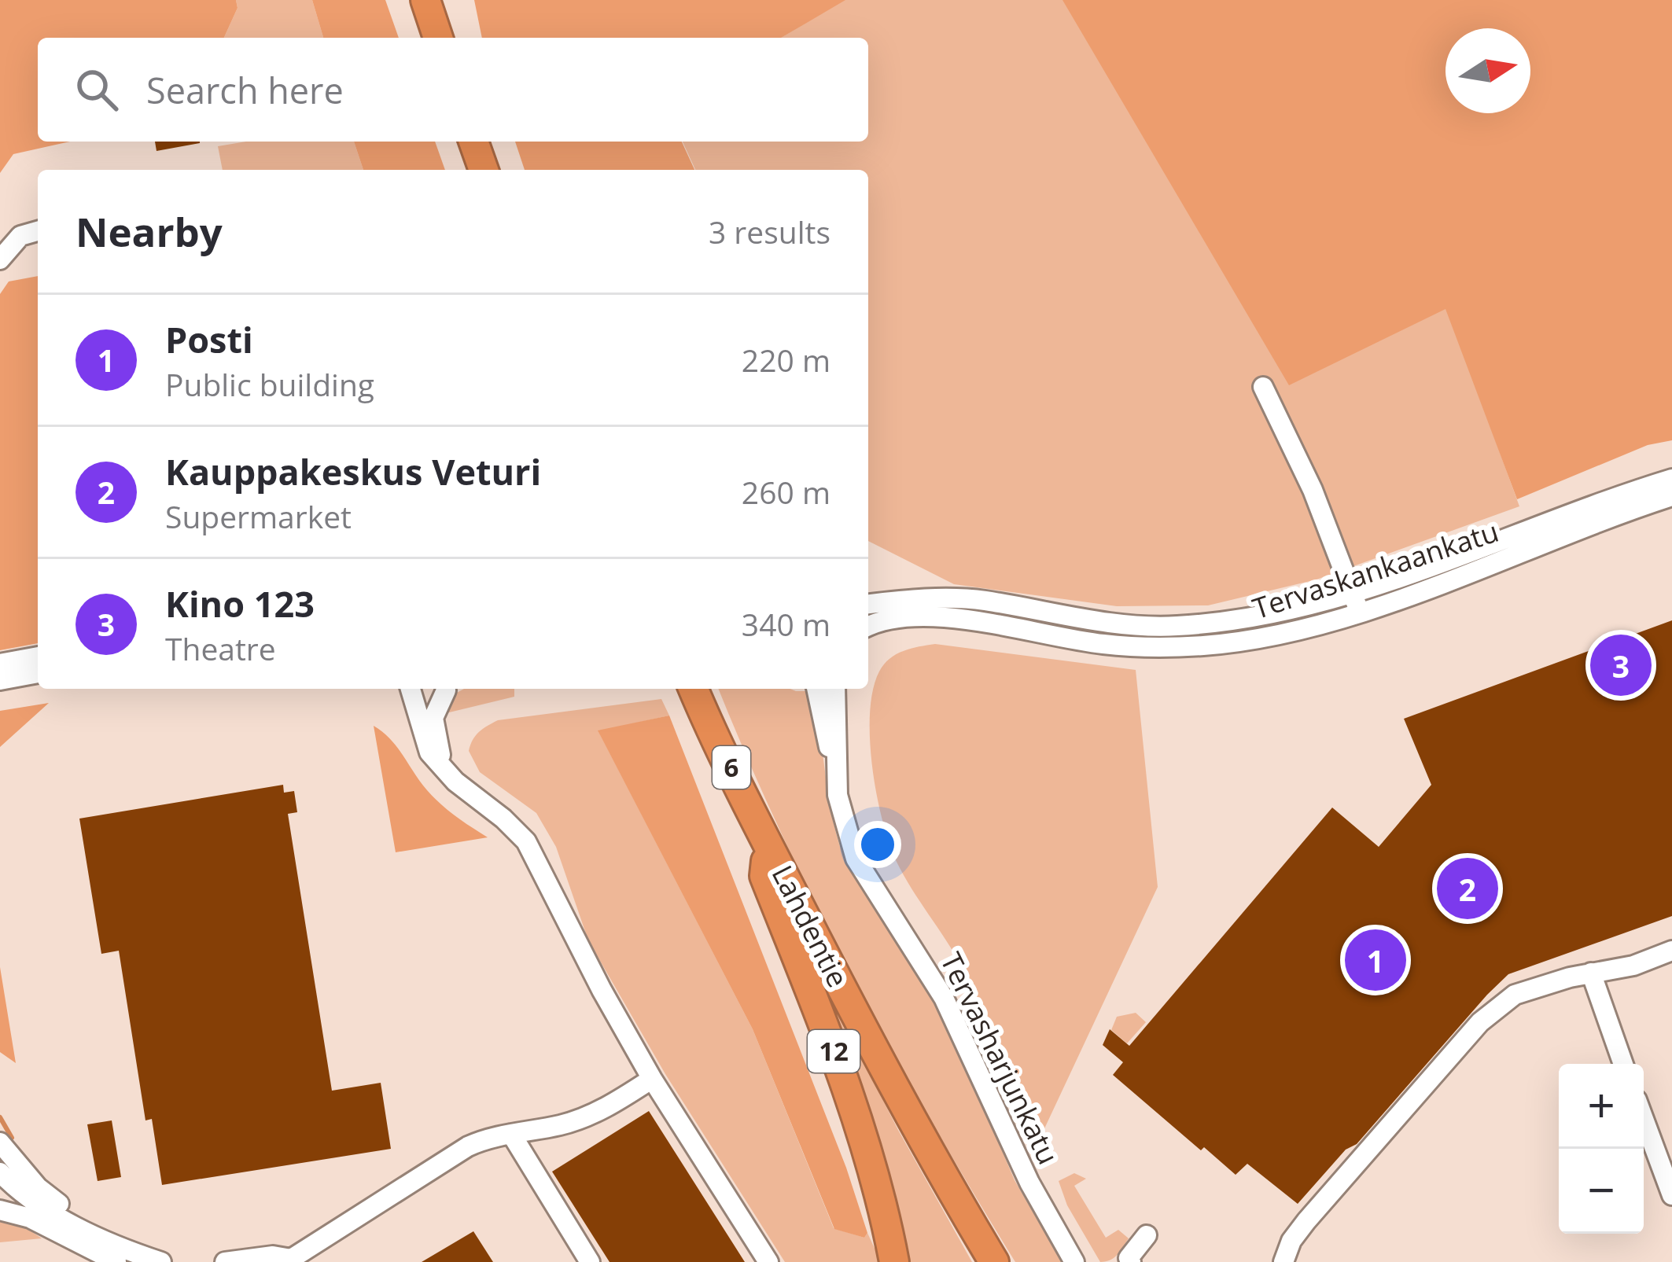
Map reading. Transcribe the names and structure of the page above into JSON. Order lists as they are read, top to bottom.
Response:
{
  "streets": {
    "highway": ["6", "Lahdentie", "12"],
    "street": ["Tervaskankaankatu", "Tervasharjunkatu"]
  },
  "crossings": [
    ["Lahdentie", "12"]
  ],
  "north": "right",
  "page": {
    "search": "Search here",
    "heading": ["Nearby", "3 results"],
    "list": [
      {
        "mark": "1",
        "name": "Posti",
        "note": "Public building",
        "value": "220 m"
      },
      {
        "mark": "2",
        "name": "Kauppakeskus Veturi",
        "note": "Supermarket",
        "value": "260 m"
      },
      {
        "mark": "3",
        "name": "Kino 123",
        "note": "Theatre",
        "value": "340 m"
      }
    ],
    "pins": ["3", "2", "1"],
    "map_buttons": ["+", "−"]
  }
}
